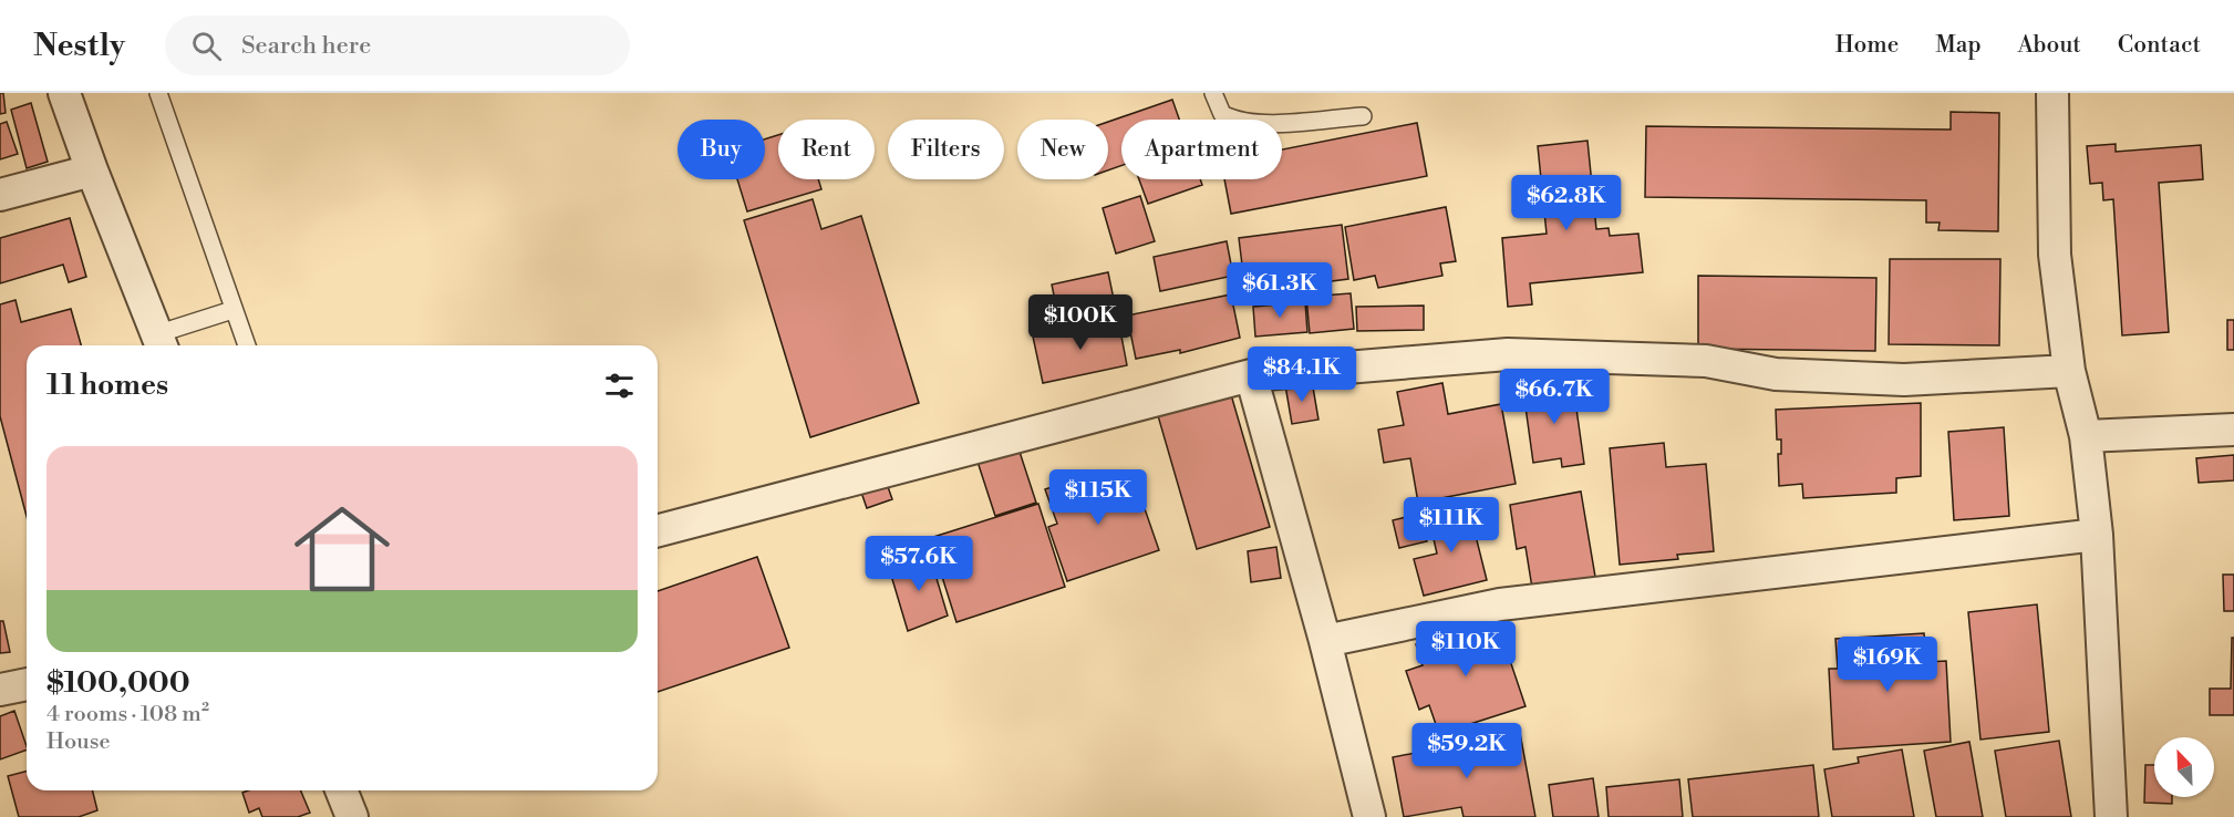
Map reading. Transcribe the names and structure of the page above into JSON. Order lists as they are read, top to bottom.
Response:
{
  "north": "top left",
  "page": {
    "header": "Nestly",
    "search": "Search here",
    "nav": [
      "Home",
      "Map",
      "About",
      "Contact"
    ],
    "chip": [
      "Buy",
      "Rent",
      "Filters",
      "New",
      "Apartment"
    ],
    "price": [
      "$62.8K",
      "$61.3K",
      "$100K",
      "$84.1K",
      "$66.7K",
      "$115K",
      "$111K",
      "$57.6K",
      "$110K",
      "$169K",
      "$59.2K"
    ],
    "heading": "11 homes",
    "list": [
      {
        "name": "$100,000",
        "note": "4 rooms · 108 m² · House"
      }
    ]
  }
}
